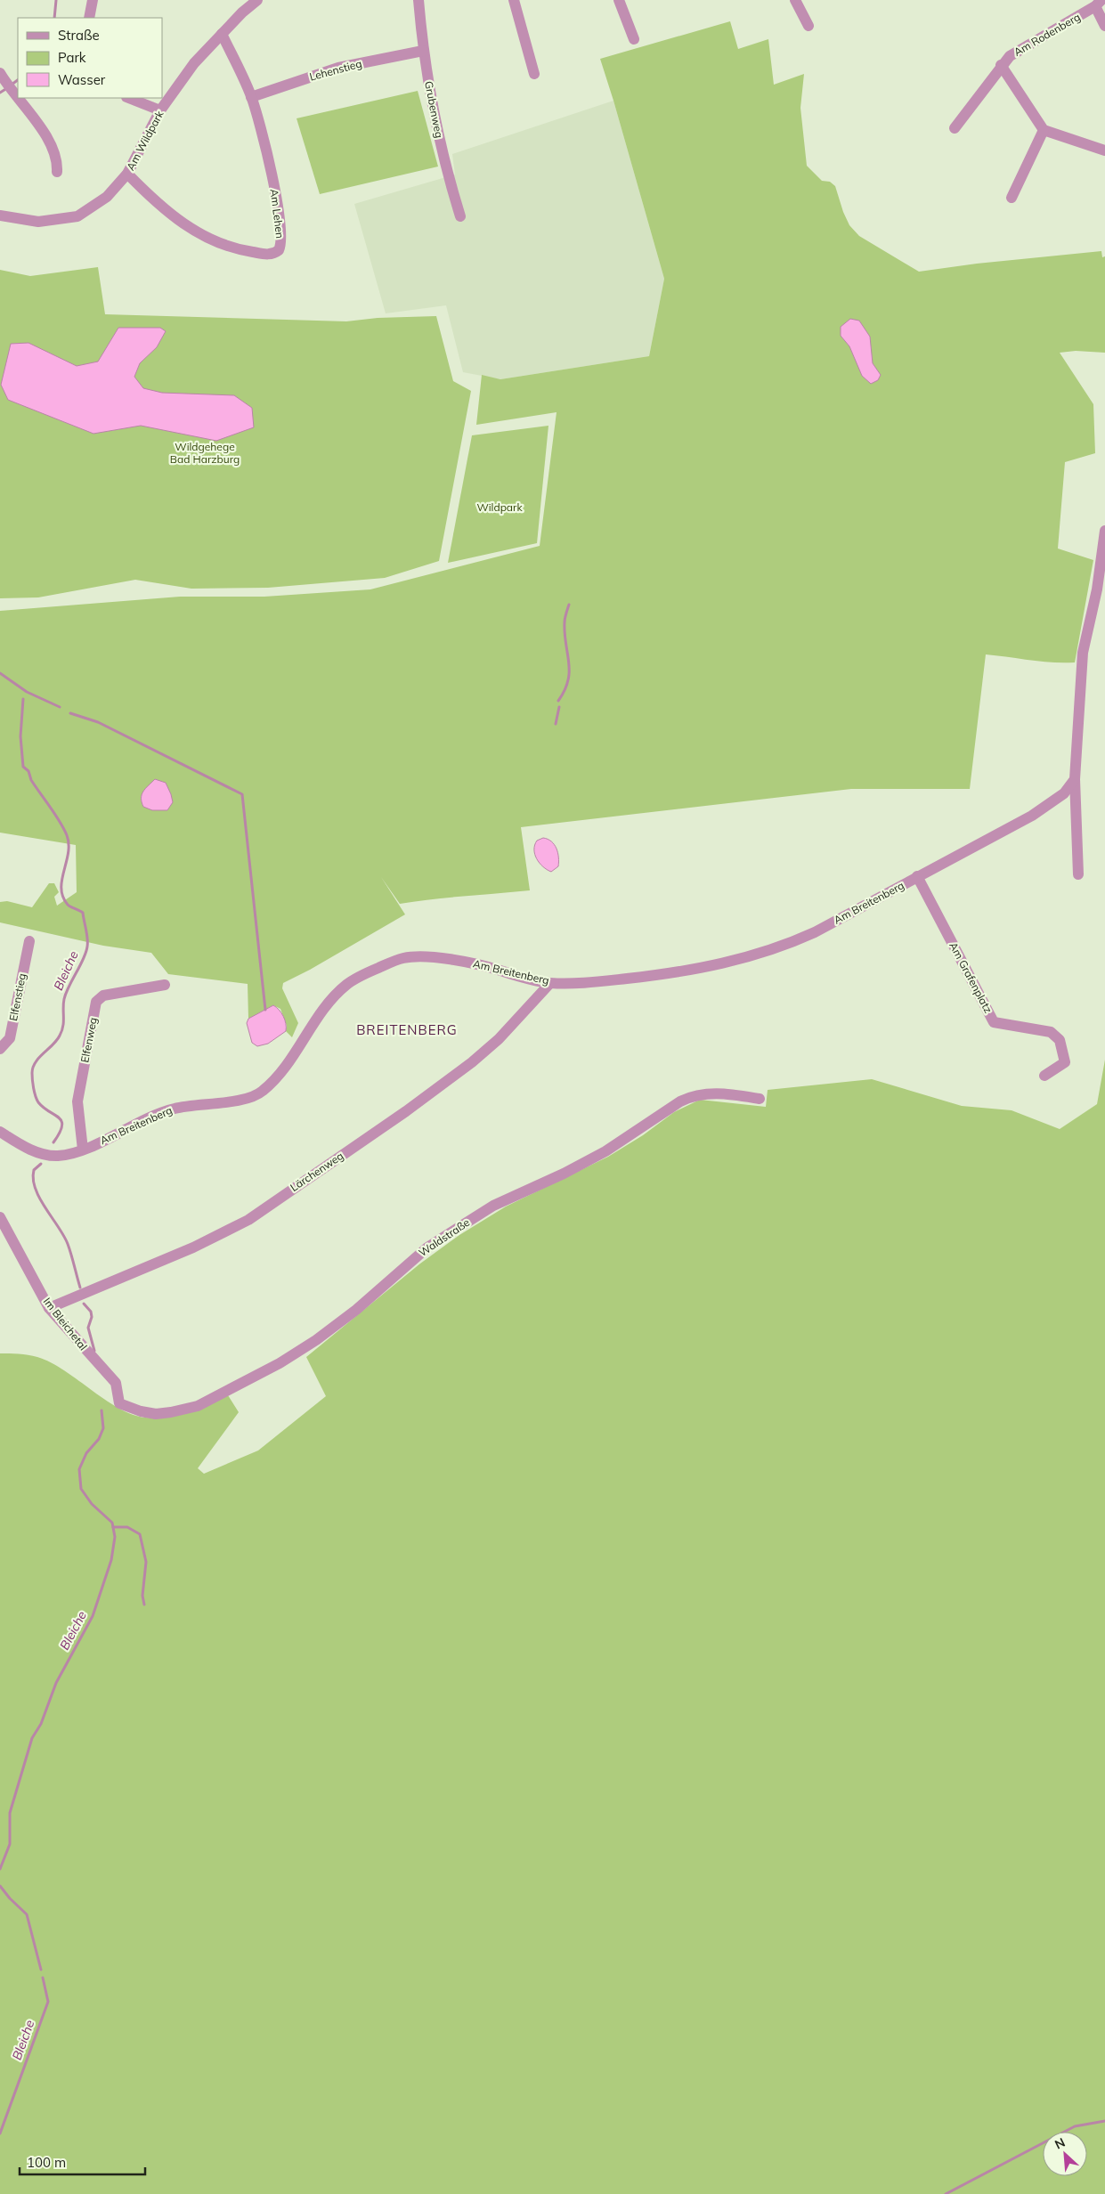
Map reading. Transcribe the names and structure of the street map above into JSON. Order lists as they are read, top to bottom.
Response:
{
  "streets": {
    "street": [
      "Am Rodenberg",
      "Lehenstieg",
      "Grubenweg",
      "Am Wildpark",
      "Am Lehen",
      "Am Breitenberg",
      "Am Grafenplatz",
      "Elfenstieg",
      "Elfenweg",
      "Lärchenweg",
      "Waldstraße",
      "Im Bleichetal"
    ]
  },
  "crossings": [
    ["Lehenstieg", "Grubenweg"],
    ["Lehenstieg", "Am Lehen"],
    ["Am Wildpark", "Am Lehen"],
    ["Am Breitenberg", "Am Grafenplatz"],
    ["Am Breitenberg", "Elfenweg"],
    ["Am Breitenberg", "Lärchenweg"],
    ["Lärchenweg", "Im Bleichetal"],
    ["Waldstraße", "Im Bleichetal"]
  ],
  "districts": ["BREITENBERG"],
  "water": ["Bleiche"],
  "parks": ["Wildgehege Bad Harzburg", "Wildpark"],
  "legend": ["Straße", "Park", "Wasser"],
  "scale_bar": "100 m",
  "north": "top left"
}
